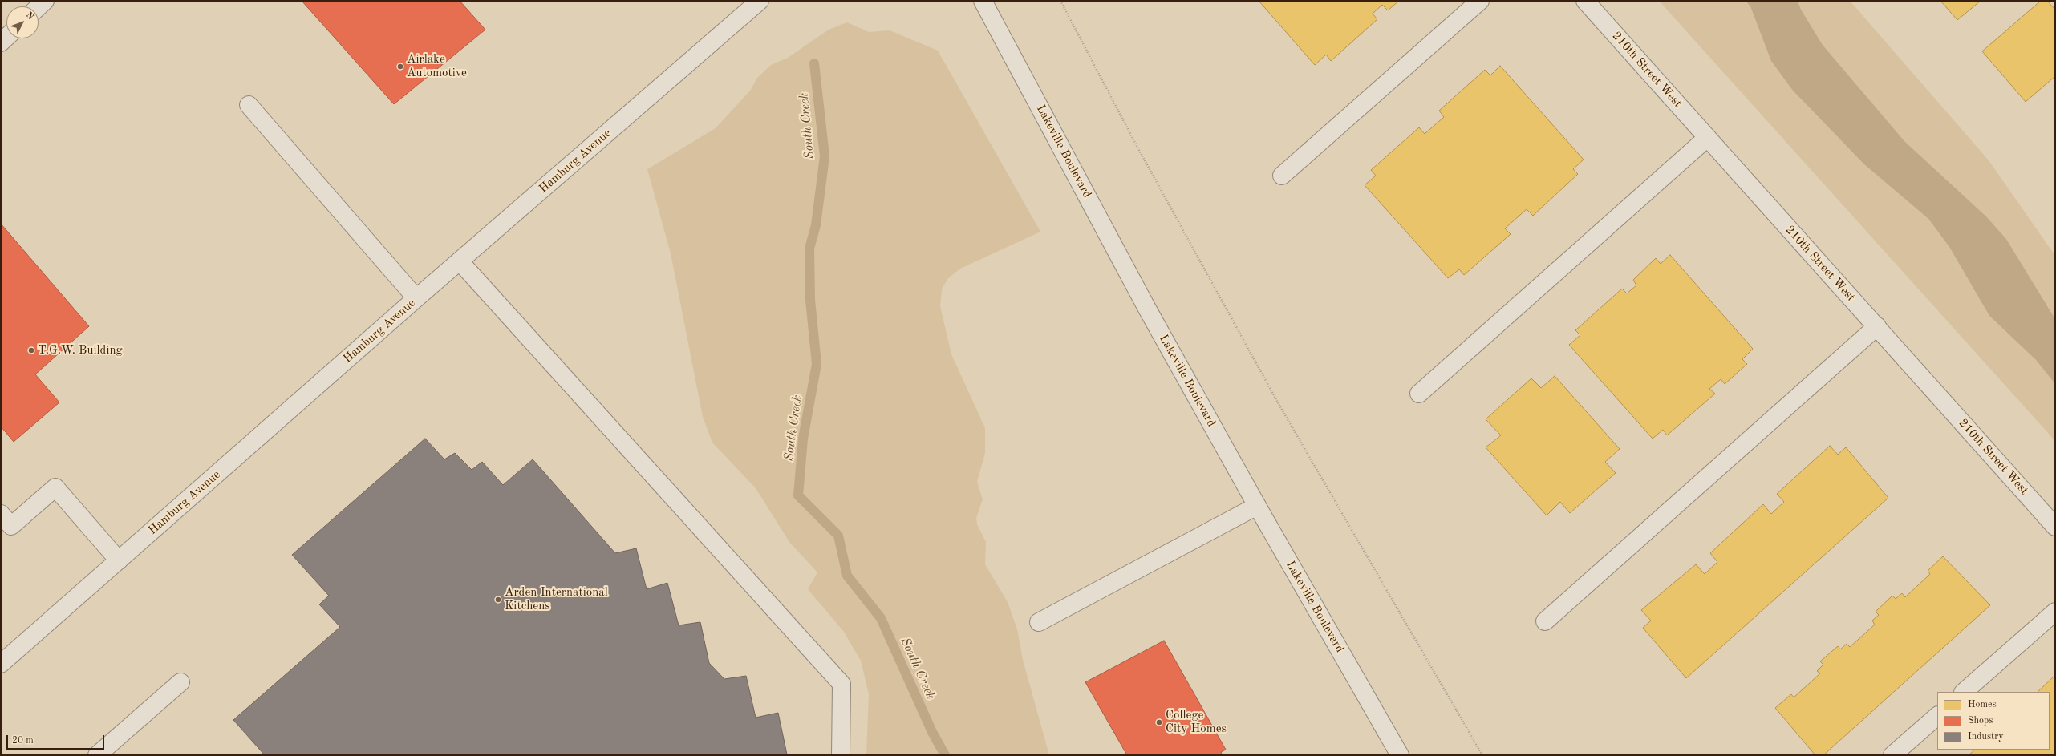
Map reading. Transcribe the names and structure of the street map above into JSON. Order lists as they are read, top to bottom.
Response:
{
  "streets": {
    "street": ["210th Street West", "Lakeville Boulevard", "Hamburg Avenue"]
  },
  "water": ["South Creek"],
  "places": [
    "Airlake Automotive",
    "T.G.W. Building",
    "Arden International Kitchens",
    "College City Homes"
  ],
  "legend": ["Homes", "Shops", "Industry"],
  "scale_bar": "20 m",
  "north": "top right"
}
